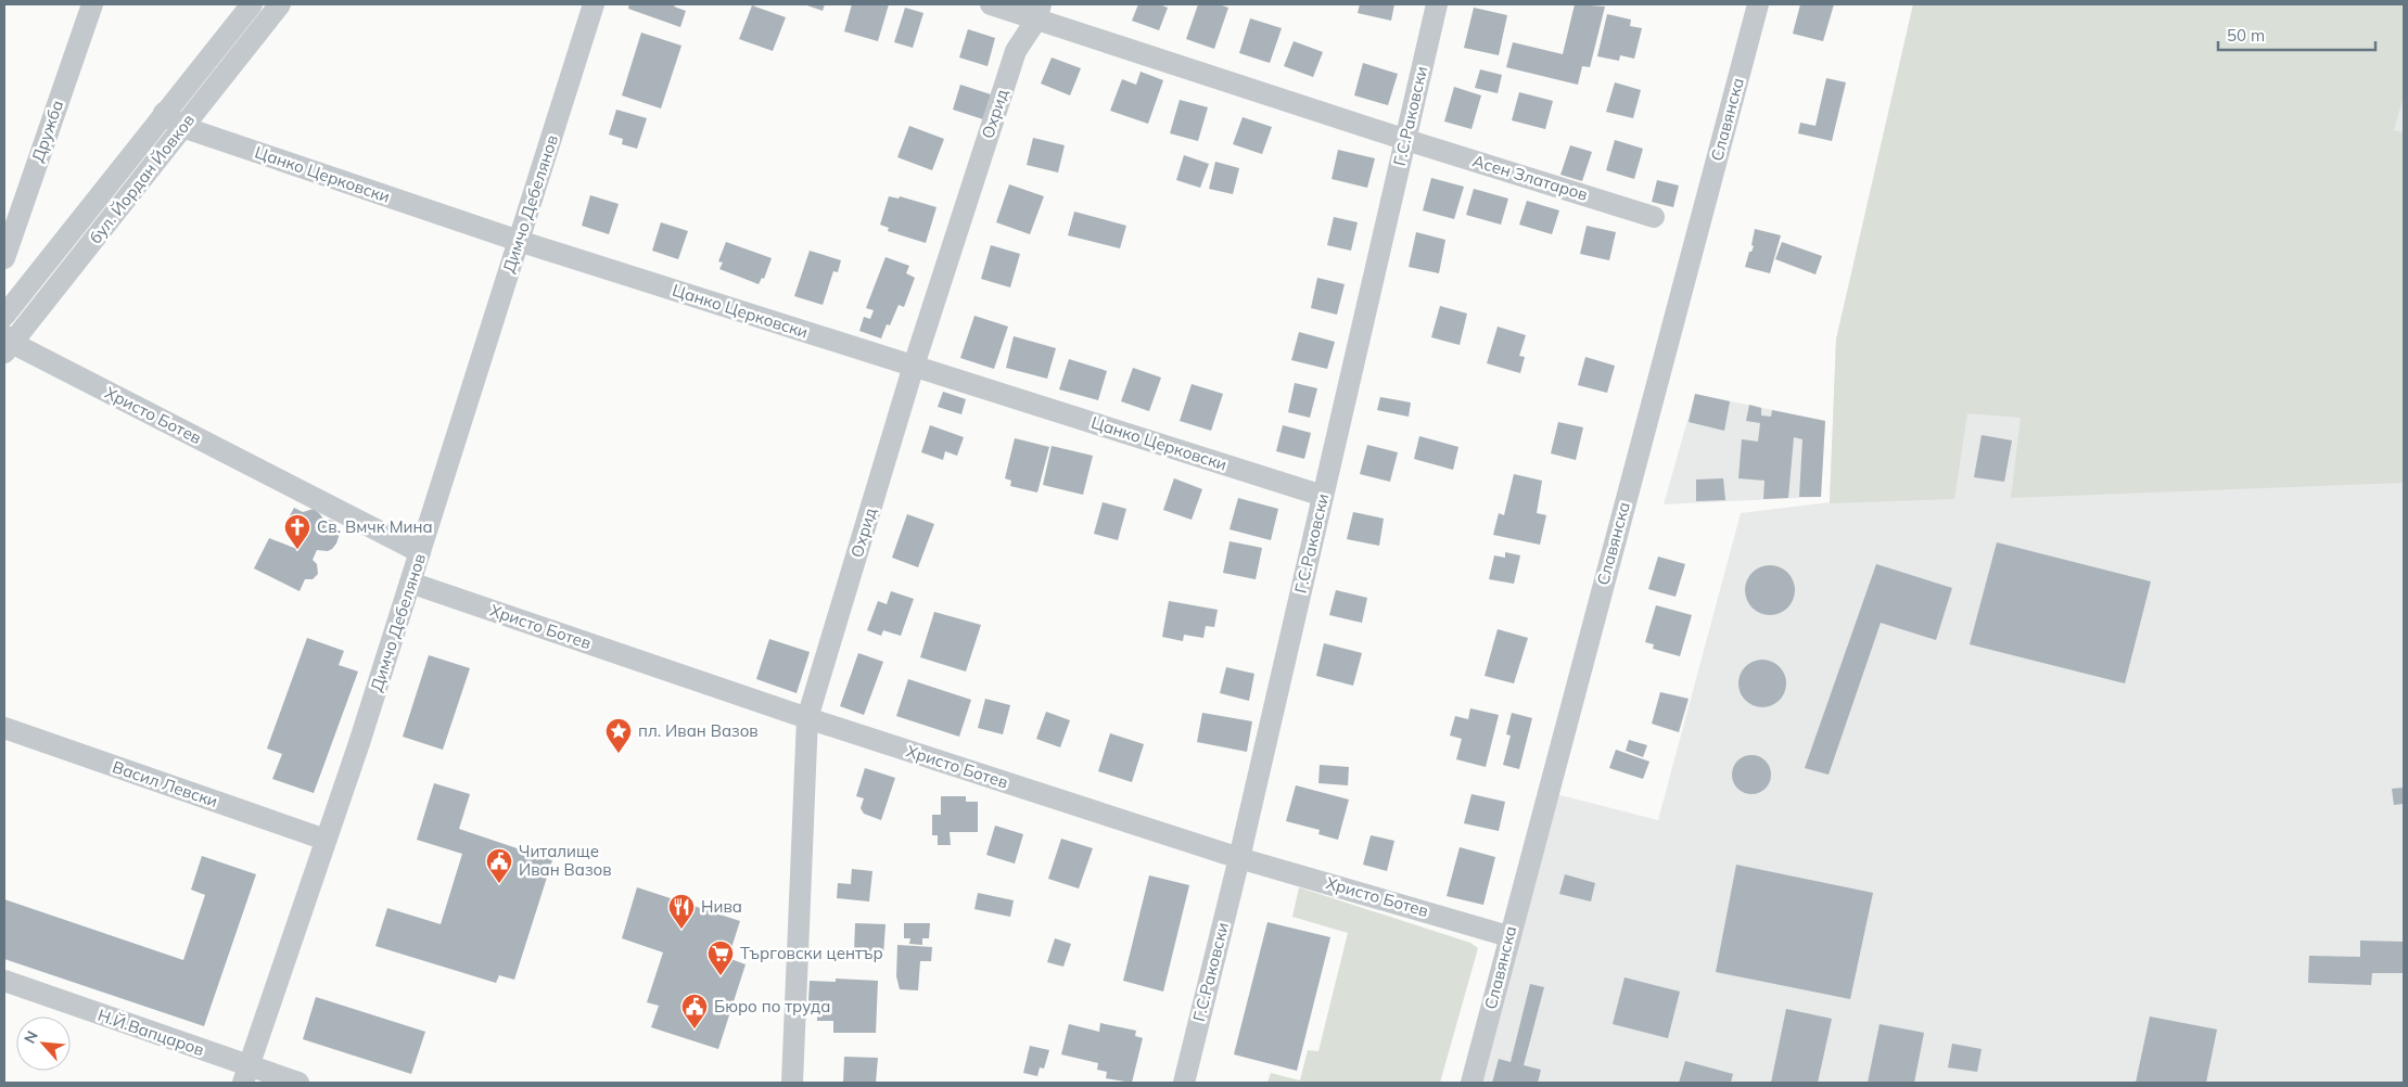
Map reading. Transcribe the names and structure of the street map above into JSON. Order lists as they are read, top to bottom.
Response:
{
  "streets": {
    "street": [
      "Охрид",
      "Г.С.Раковски",
      "Славянска",
      "Дружба",
      "Цанко Церковски",
      "Асен Златаров",
      "бул. Йордан Йовков",
      "Димчо Дебелянов",
      "Христо Ботев",
      "Васил Левски",
      "Н.Й.Вапцаров"
    ]
  },
  "crossings": [
    ["Охрид", "Цанко Церковски"],
    ["Охрид", "Асен Златаров"],
    ["Охрид", "Христо Ботев"],
    ["Г.С.Раковски", "Цанко Церковски"],
    ["Г.С.Раковски", "Асен Златаров"],
    ["Г.С.Раковски", "Христо Ботев"],
    ["Славянска", "Христо Ботев"],
    ["Цанко Церковски", "бул. Йордан Йовков"],
    ["Цанко Церковски", "Димчо Дебелянов"],
    ["бул. Йордан Йовков", "Христо Ботев"],
    ["Димчо Дебелянов", "Христо Ботев"],
    ["Димчо Дебелянов", "Васил Левски"],
    ["Димчо Дебелянов", "Н.Й.Вапцаров"]
  ],
  "places": {
    "church": ["Св. Вмчк Мина"],
    "place": ["пл. Иван Вазов"],
    "public building": ["Читалище Иван Вазов", "Бюро по труда"],
    "restaurant": ["Нива"],
    "supermarket": ["Търговски център"]
  },
  "scale_bar": "50 m",
  "north": "top left"
}
